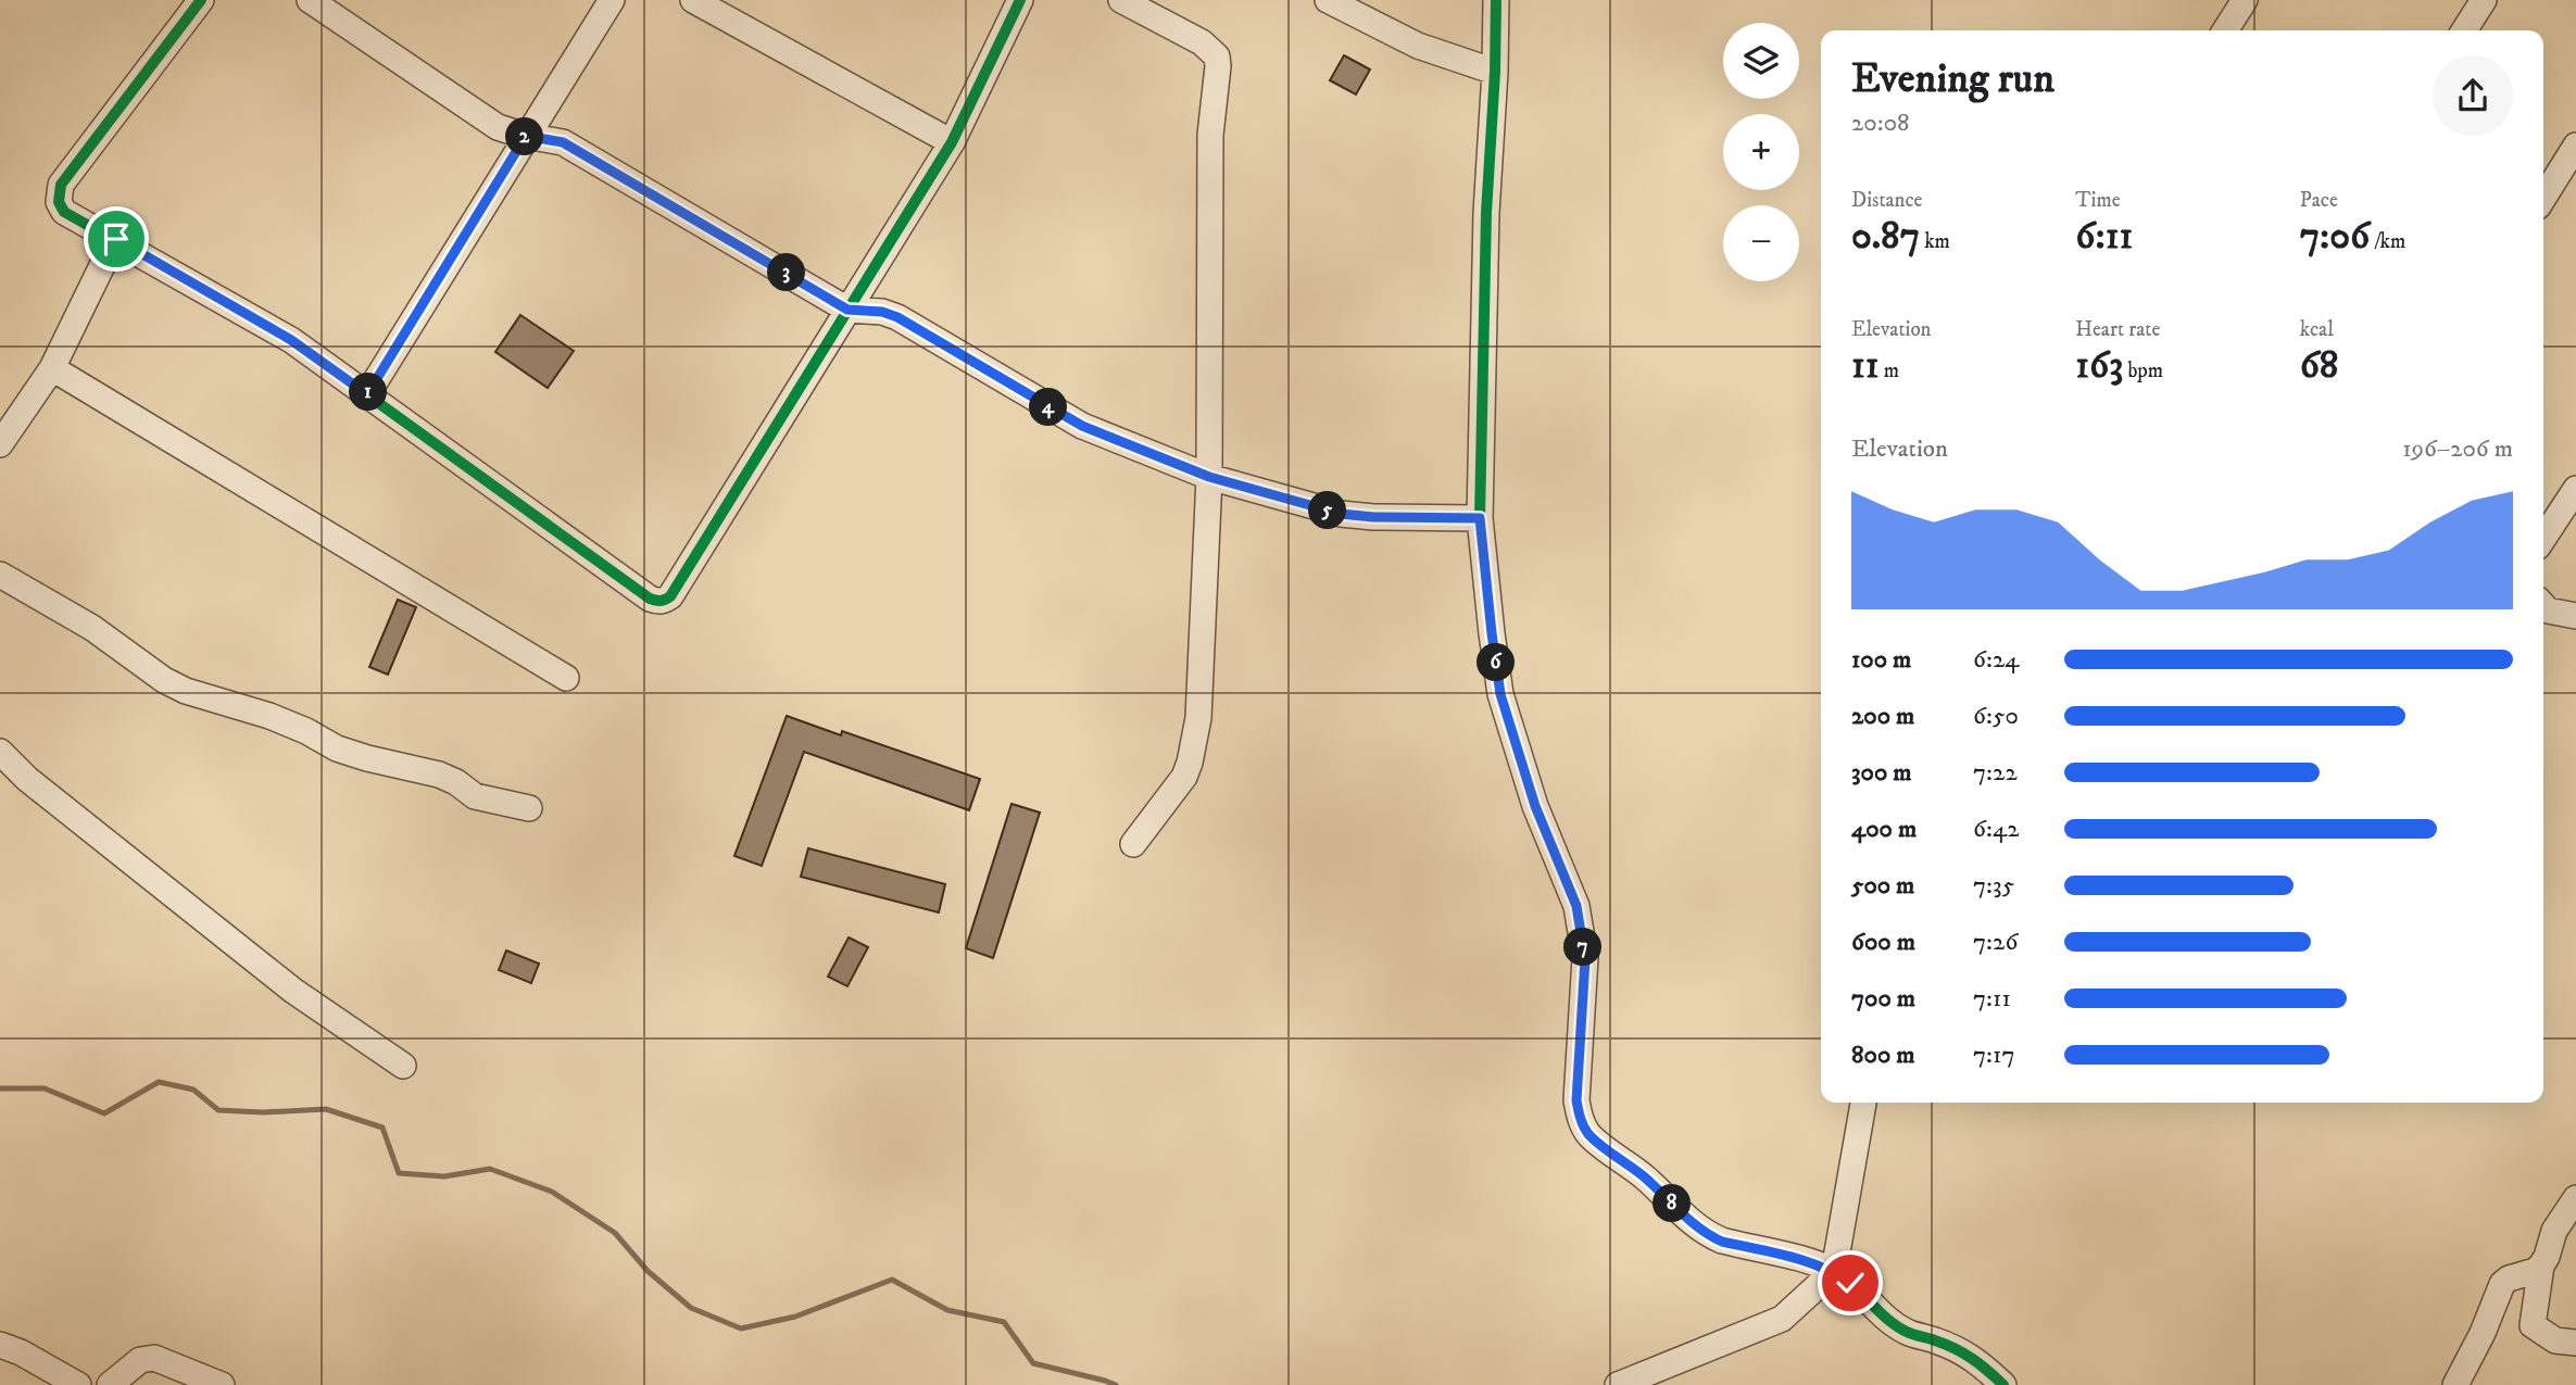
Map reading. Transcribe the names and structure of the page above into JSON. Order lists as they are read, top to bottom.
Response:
{
  "page": {
    "map_buttons": ["+", "−"],
    "heading": ["Evening run", "20:08"],
    "pins": [
      "2",
      "3",
      "1",
      "4",
      "5",
      "6",
      "7",
      "8"
    ],
    "stats": [
      ["Distance", "0.87 km"],
      ["Time", "6:11"],
      ["Pace", "7:06 /km"],
      ["Elevation", "11 m"],
      ["Heart rate", "163 bpm"],
      ["kcal", "68"]
    ],
    "chart": ["Elevation", "196–206 m"],
    "list": [
      {
        "name": "100 m",
        "note": "6:24"
      },
      {
        "name": "200 m",
        "note": "6:50"
      },
      {
        "name": "300 m",
        "note": "7:22"
      },
      {
        "name": "400 m",
        "note": "6:42"
      },
      {
        "name": "500 m",
        "note": "7:35"
      },
      {
        "name": "600 m",
        "note": "7:26"
      },
      {
        "name": "700 m",
        "note": "7:11"
      },
      {
        "name": "800 m",
        "note": "7:17"
      }
    ]
  }
}
